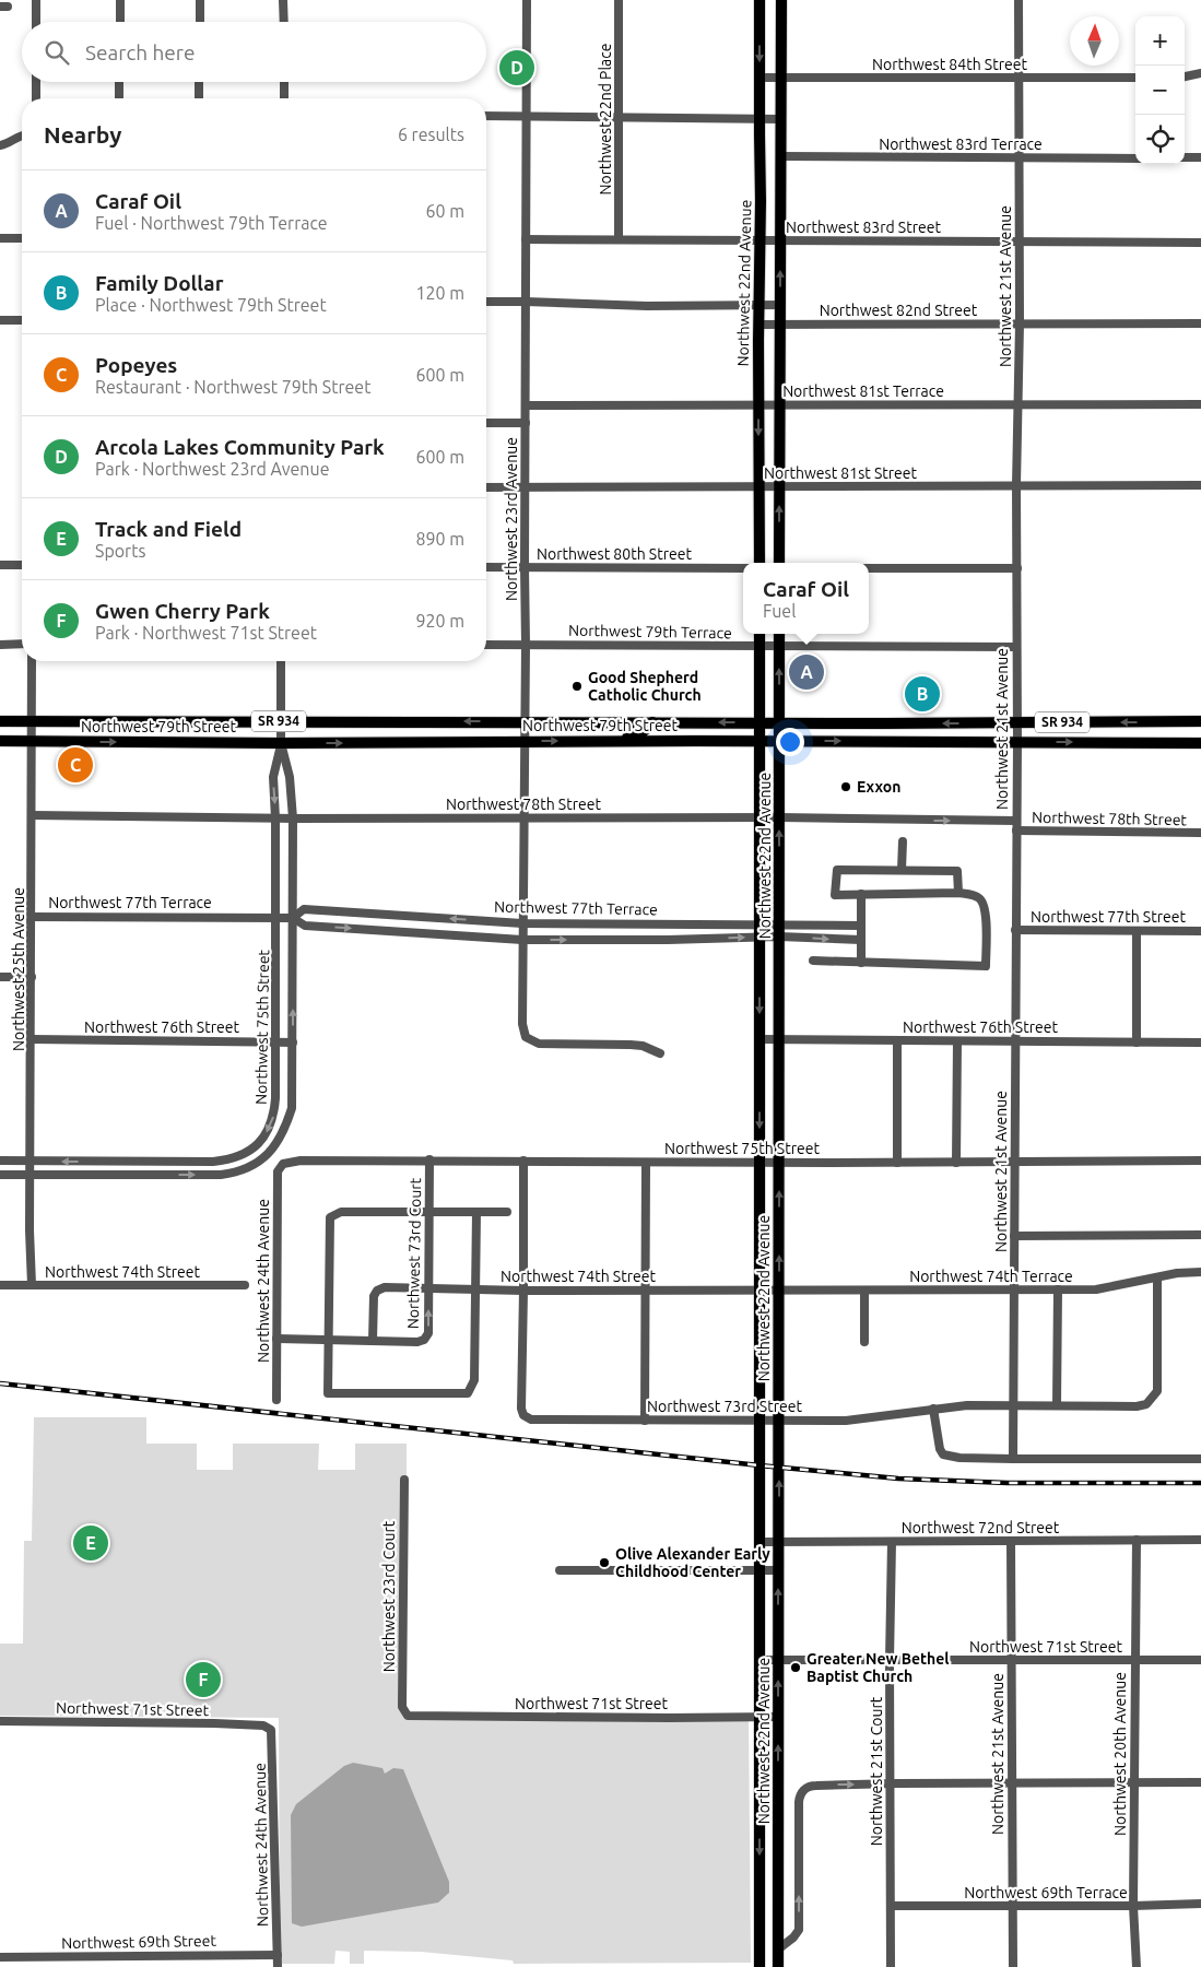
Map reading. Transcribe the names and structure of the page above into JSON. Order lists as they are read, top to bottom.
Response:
{
  "streets": {
    "main road": ["Northwest 22nd Avenue", "SR 934", "Northwest 79th Street"],
    "street": [
      "Northwest 84th Street",
      "Northwest 22nd Place",
      "Northwest 83rd Terrace",
      "Northwest 83rd Street",
      "Northwest 21st Avenue",
      "Northwest 82nd Street",
      "Northwest 81st Terrace",
      "Northwest 81st Street",
      "Northwest 23rd Avenue",
      "Northwest 80th Street",
      "Northwest 79th Terrace",
      "Northwest 78th Street",
      "Northwest 77th Terrace",
      "Northwest 77th Street",
      "Northwest 25th Avenue",
      "Northwest 76th Street",
      "Northwest 75th Street",
      "Northwest 73rd Court",
      "Northwest 74th Street",
      "Northwest 74th Terrace",
      "Northwest 24th Avenue",
      "Northwest 73rd Street",
      "Northwest 72nd Street",
      "Northwest 23rd Court",
      "Northwest 71st Street",
      "Northwest 20th Avenue",
      "Northwest 21st Court",
      "Northwest 69th Terrace",
      "Northwest 69th Street"
    ]
  },
  "crossings": [
    ["Northwest 84th Street", "Northwest 22nd Avenue"],
    ["Northwest 84th Street", "Northwest 21st Avenue"],
    ["Northwest 22nd Place", "Northwest 83rd Street"],
    ["Northwest 83rd Terrace", "Northwest 21st Avenue"],
    ["Northwest 83rd Street", "Northwest 22nd Avenue"],
    ["Northwest 83rd Street", "Northwest 21st Avenue"],
    ["Northwest 83rd Street", "Northwest 23rd Avenue"],
    ["Northwest 22nd Avenue", "Northwest 82nd Street"],
    ["Northwest 22nd Avenue", "Northwest 81st Terrace"],
    ["Northwest 22nd Avenue", "Northwest 81st Street"],
    ["Northwest 22nd Avenue", "Northwest 79th Terrace"],
    ["Northwest 22nd Avenue", "Northwest 79th Street"],
    ["Northwest 22nd Avenue", "Northwest 78th Street"],
    ["Northwest 22nd Avenue", "Northwest 77th Terrace"],
    ["Northwest 22nd Avenue", "Northwest 76th Street"],
    ["Northwest 22nd Avenue", "Northwest 75th Street"],
    ["Northwest 22nd Avenue", "Northwest 74th Street"],
    ["Northwest 22nd Avenue", "Northwest 74th Terrace"],
    ["Northwest 22nd Avenue", "Northwest 73rd Street"],
    ["Northwest 22nd Avenue", "Northwest 72nd Street"],
    ["Northwest 22nd Avenue", "Northwest 71st Street"],
    ["Northwest 21st Avenue", "Northwest 82nd Street"],
    ["Northwest 21st Avenue", "Northwest 81st Terrace"],
    ["Northwest 21st Avenue", "Northwest 81st Street"],
    ["Northwest 21st Avenue", "Northwest 79th Terrace"],
    ["Northwest 21st Avenue", "Northwest 79th Street"],
    ["Northwest 21st Avenue", "Northwest 78th Street"],
    ["Northwest 21st Avenue", "Northwest 77th Street"],
    ["Northwest 21st Avenue", "Northwest 76th Street"],
    ["Northwest 21st Avenue", "Northwest 75th Street"],
    ["Northwest 21st Avenue", "Northwest 74th Terrace"],
    ["Northwest 21st Avenue", "Northwest 73rd Street"],
    ["Northwest 21st Avenue", "Northwest 72nd Street"],
    ["Northwest 21st Avenue", "Northwest 71st Street"],
    ["Northwest 21st Avenue", "Northwest 69th Terrace"],
    ["Northwest 81st Terrace", "Northwest 23rd Avenue"],
    ["Northwest 81st Street", "Northwest 23rd Avenue"],
    ["Northwest 23rd Avenue", "Northwest 80th Street"],
    ["Northwest 23rd Avenue", "Northwest 79th Terrace"],
    ["Northwest 23rd Avenue", "Northwest 79th Street"],
    ["Northwest 23rd Avenue", "Northwest 78th Street"],
    ["Northwest 23rd Avenue", "Northwest 77th Terrace"],
    ["Northwest 79th Street", "Northwest 25th Avenue"],
    ["Northwest 79th Street", "Northwest 75th Street"],
    ["Northwest 78th Street", "Northwest 25th Avenue"],
    ["Northwest 78th Street", "Northwest 75th Street"],
    ["Northwest 77th Terrace", "Northwest 25th Avenue"],
    ["Northwest 77th Terrace", "Northwest 75th Street"],
    ["Northwest 25th Avenue", "Northwest 76th Street"],
    ["Northwest 25th Avenue", "Northwest 75th Street"],
    ["Northwest 25th Avenue", "Northwest 74th Street"],
    ["Northwest 76th Street", "Northwest 75th Street"],
    ["Northwest 75th Street", "Northwest 73rd Court"],
    ["Northwest 75th Street", "Northwest 24th Avenue"],
    ["Northwest 73rd Court", "Northwest 74th Street"],
    ["Northwest 74th Street", "Northwest 74th Terrace"],
    ["Northwest 74th Street", "Northwest 73rd Street"],
    ["Northwest 74th Terrace", "Northwest 73rd Street"],
    ["Northwest 24th Avenue", "Northwest 71st Street"],
    ["Northwest 24th Avenue", "Northwest 69th Street"],
    ["Northwest 72nd Street", "Northwest 20th Avenue"],
    ["Northwest 72nd Street", "Northwest 21st Court"],
    ["Northwest 23rd Court", "Northwest 71st Street"],
    ["Northwest 71st Street", "Northwest 20th Avenue"],
    ["Northwest 71st Street", "Northwest 21st Court"],
    ["Northwest 20th Avenue", "Northwest 69th Terrace"],
    ["Northwest 21st Court", "Northwest 69th Terrace"]
  ],
  "places": [
    "Good Shepherd Catholic Church",
    "Exxon",
    "Olive Alexander Early Childhood Center",
    "Greater New Bethel Baptist Church"
  ],
  "north": "top",
  "page": {
    "map_buttons": ["+", "−"],
    "search": "Search here",
    "pins": [
      "D",
      "A",
      "B",
      "C",
      "E",
      "F"
    ],
    "heading": ["Nearby", "6 results"],
    "list": [
      {
        "mark": "A",
        "name": "Caraf Oil",
        "note": "Fuel · Northwest 79th Terrace",
        "value": "60 m"
      },
      {
        "mark": "B",
        "name": "Family Dollar",
        "note": "Place · Northwest 79th Street",
        "value": "120 m"
      },
      {
        "mark": "C",
        "name": "Popeyes",
        "note": "Restaurant · Northwest 79th Street",
        "value": "600 m"
      },
      {
        "mark": "D",
        "name": "Arcola Lakes Community Park",
        "note": "Park · Northwest 23rd Avenue",
        "value": "600 m"
      },
      {
        "mark": "E",
        "name": "Track and Field",
        "note": "Sports",
        "value": "890 m"
      },
      {
        "mark": "F",
        "name": "Gwen Cherry Park",
        "note": "Park · Northwest 71st Street",
        "value": "920 m"
      }
    ],
    "popup": ["Caraf Oil", "Fuel"]
  }
}
